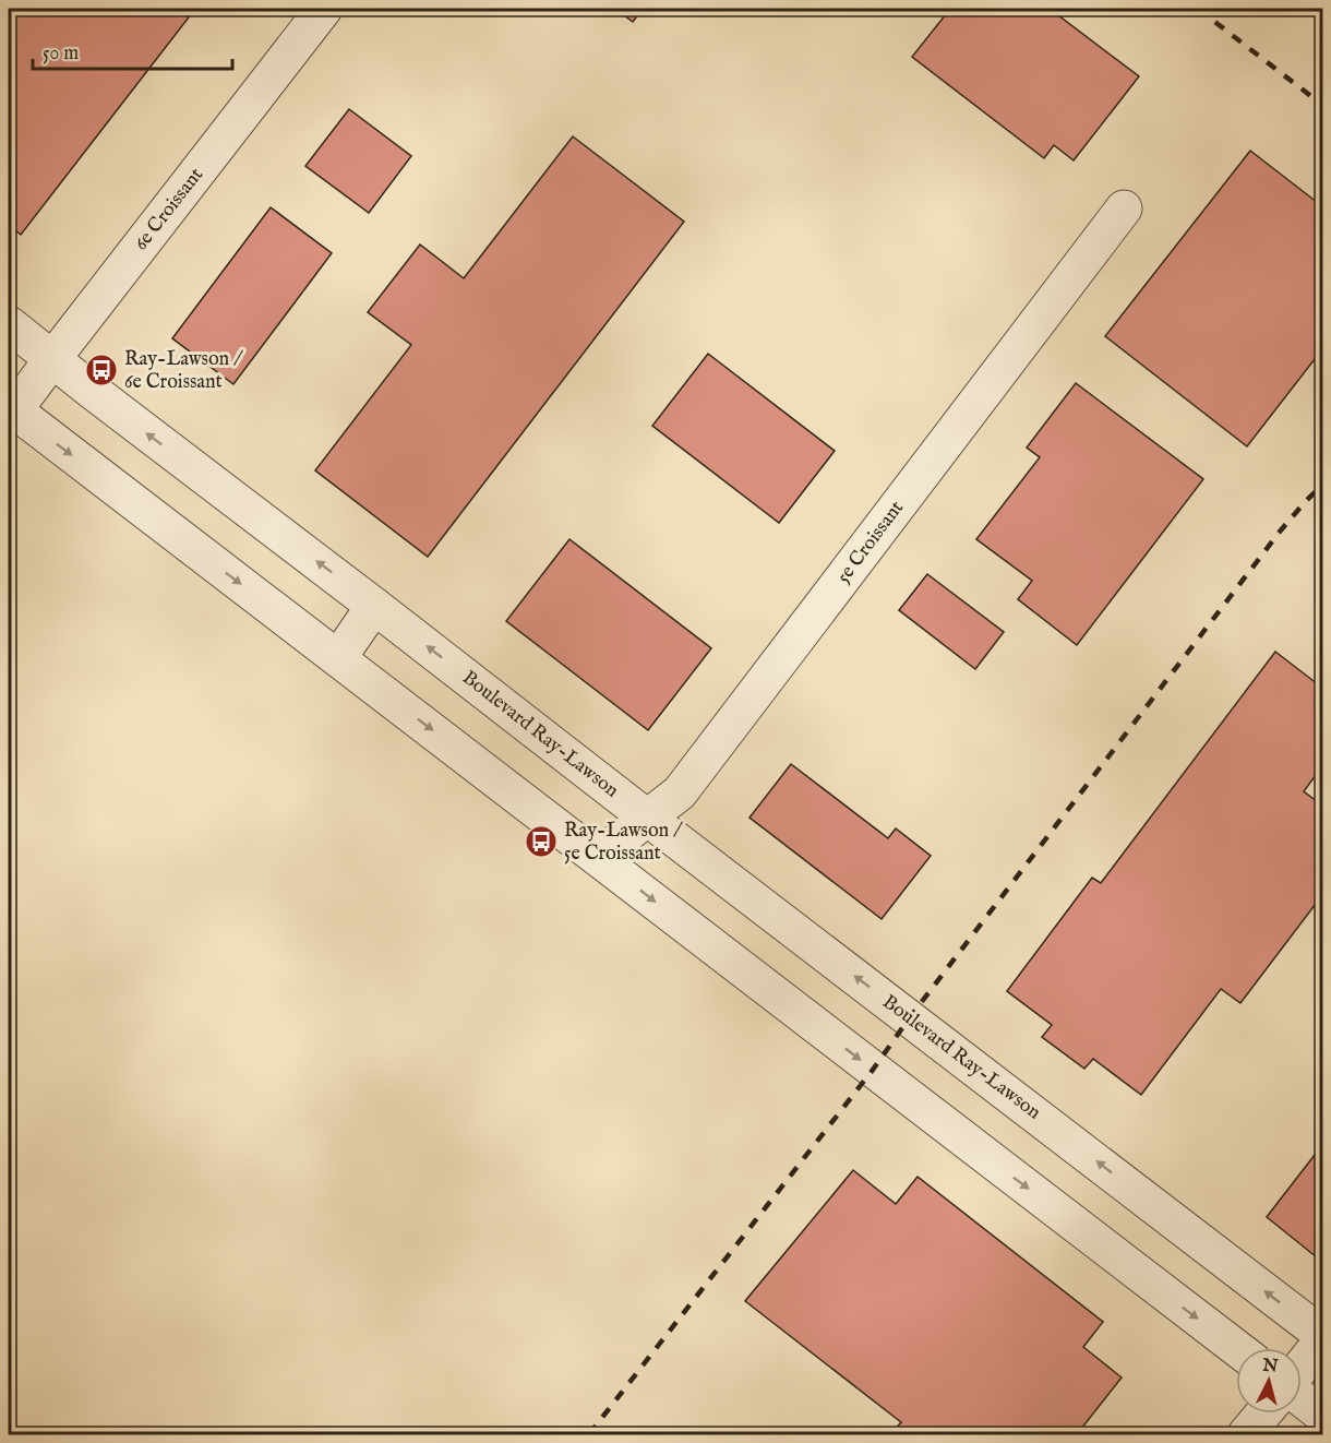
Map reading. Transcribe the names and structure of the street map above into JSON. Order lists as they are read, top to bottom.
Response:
{
  "streets": {
    "street": ["6e Croissant", "5e Croissant", "Boulevard Ray-Lawson"]
  },
  "crossings": [
    ["6e Croissant", "Boulevard Ray-Lawson"],
    ["5e Croissant", "Boulevard Ray-Lawson"]
  ],
  "places": {
    "bus stop": ["Ray-Lawson / 6e Croissant", "Ray-Lawson / 5e Croissant"]
  },
  "scale_bar": "50 m",
  "north": "top"
}
